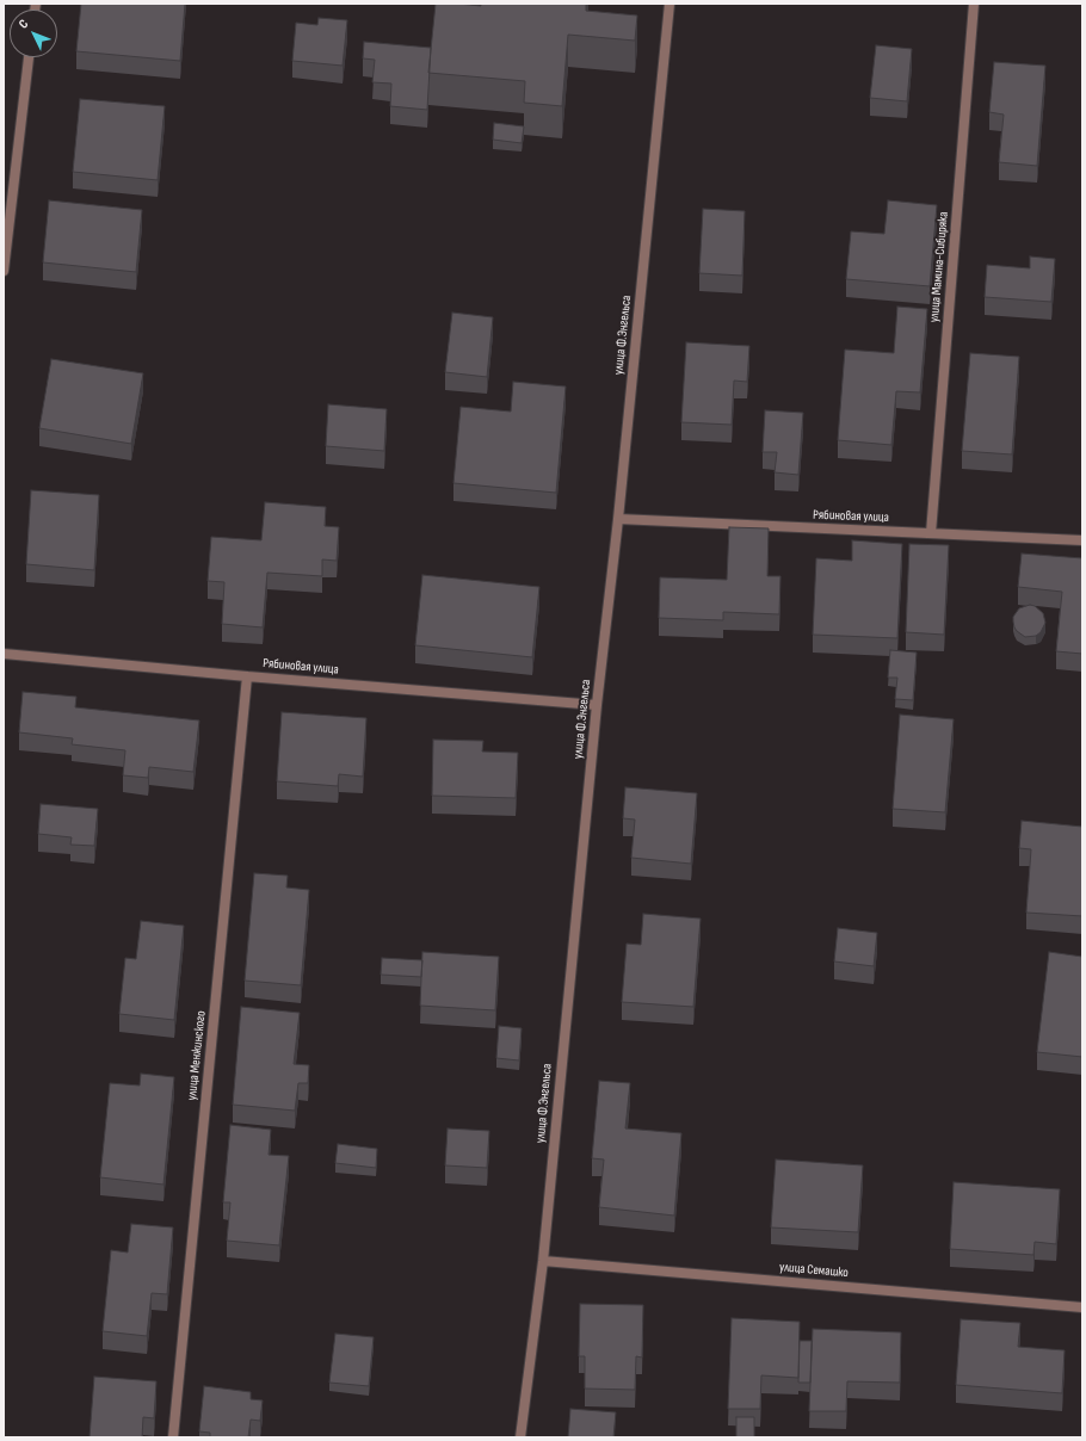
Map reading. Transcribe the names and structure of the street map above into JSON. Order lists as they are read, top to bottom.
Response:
{
  "streets": {
    "street": [
      "улица Мамина-Сибиряка",
      "улица Ф.Энгельса",
      "Рябиновая улица",
      "улица Менжинского",
      "улица Семашко"
    ]
  },
  "crossings": [
    ["улица Мамина-Сибиряка", "Рябиновая улица"],
    ["улица Ф.Энгельса", "Рябиновая улица"],
    ["улица Ф.Энгельса", "улица Семашко"],
    ["Рябиновая улица", "улица Менжинского"]
  ],
  "north": "top left"
}
